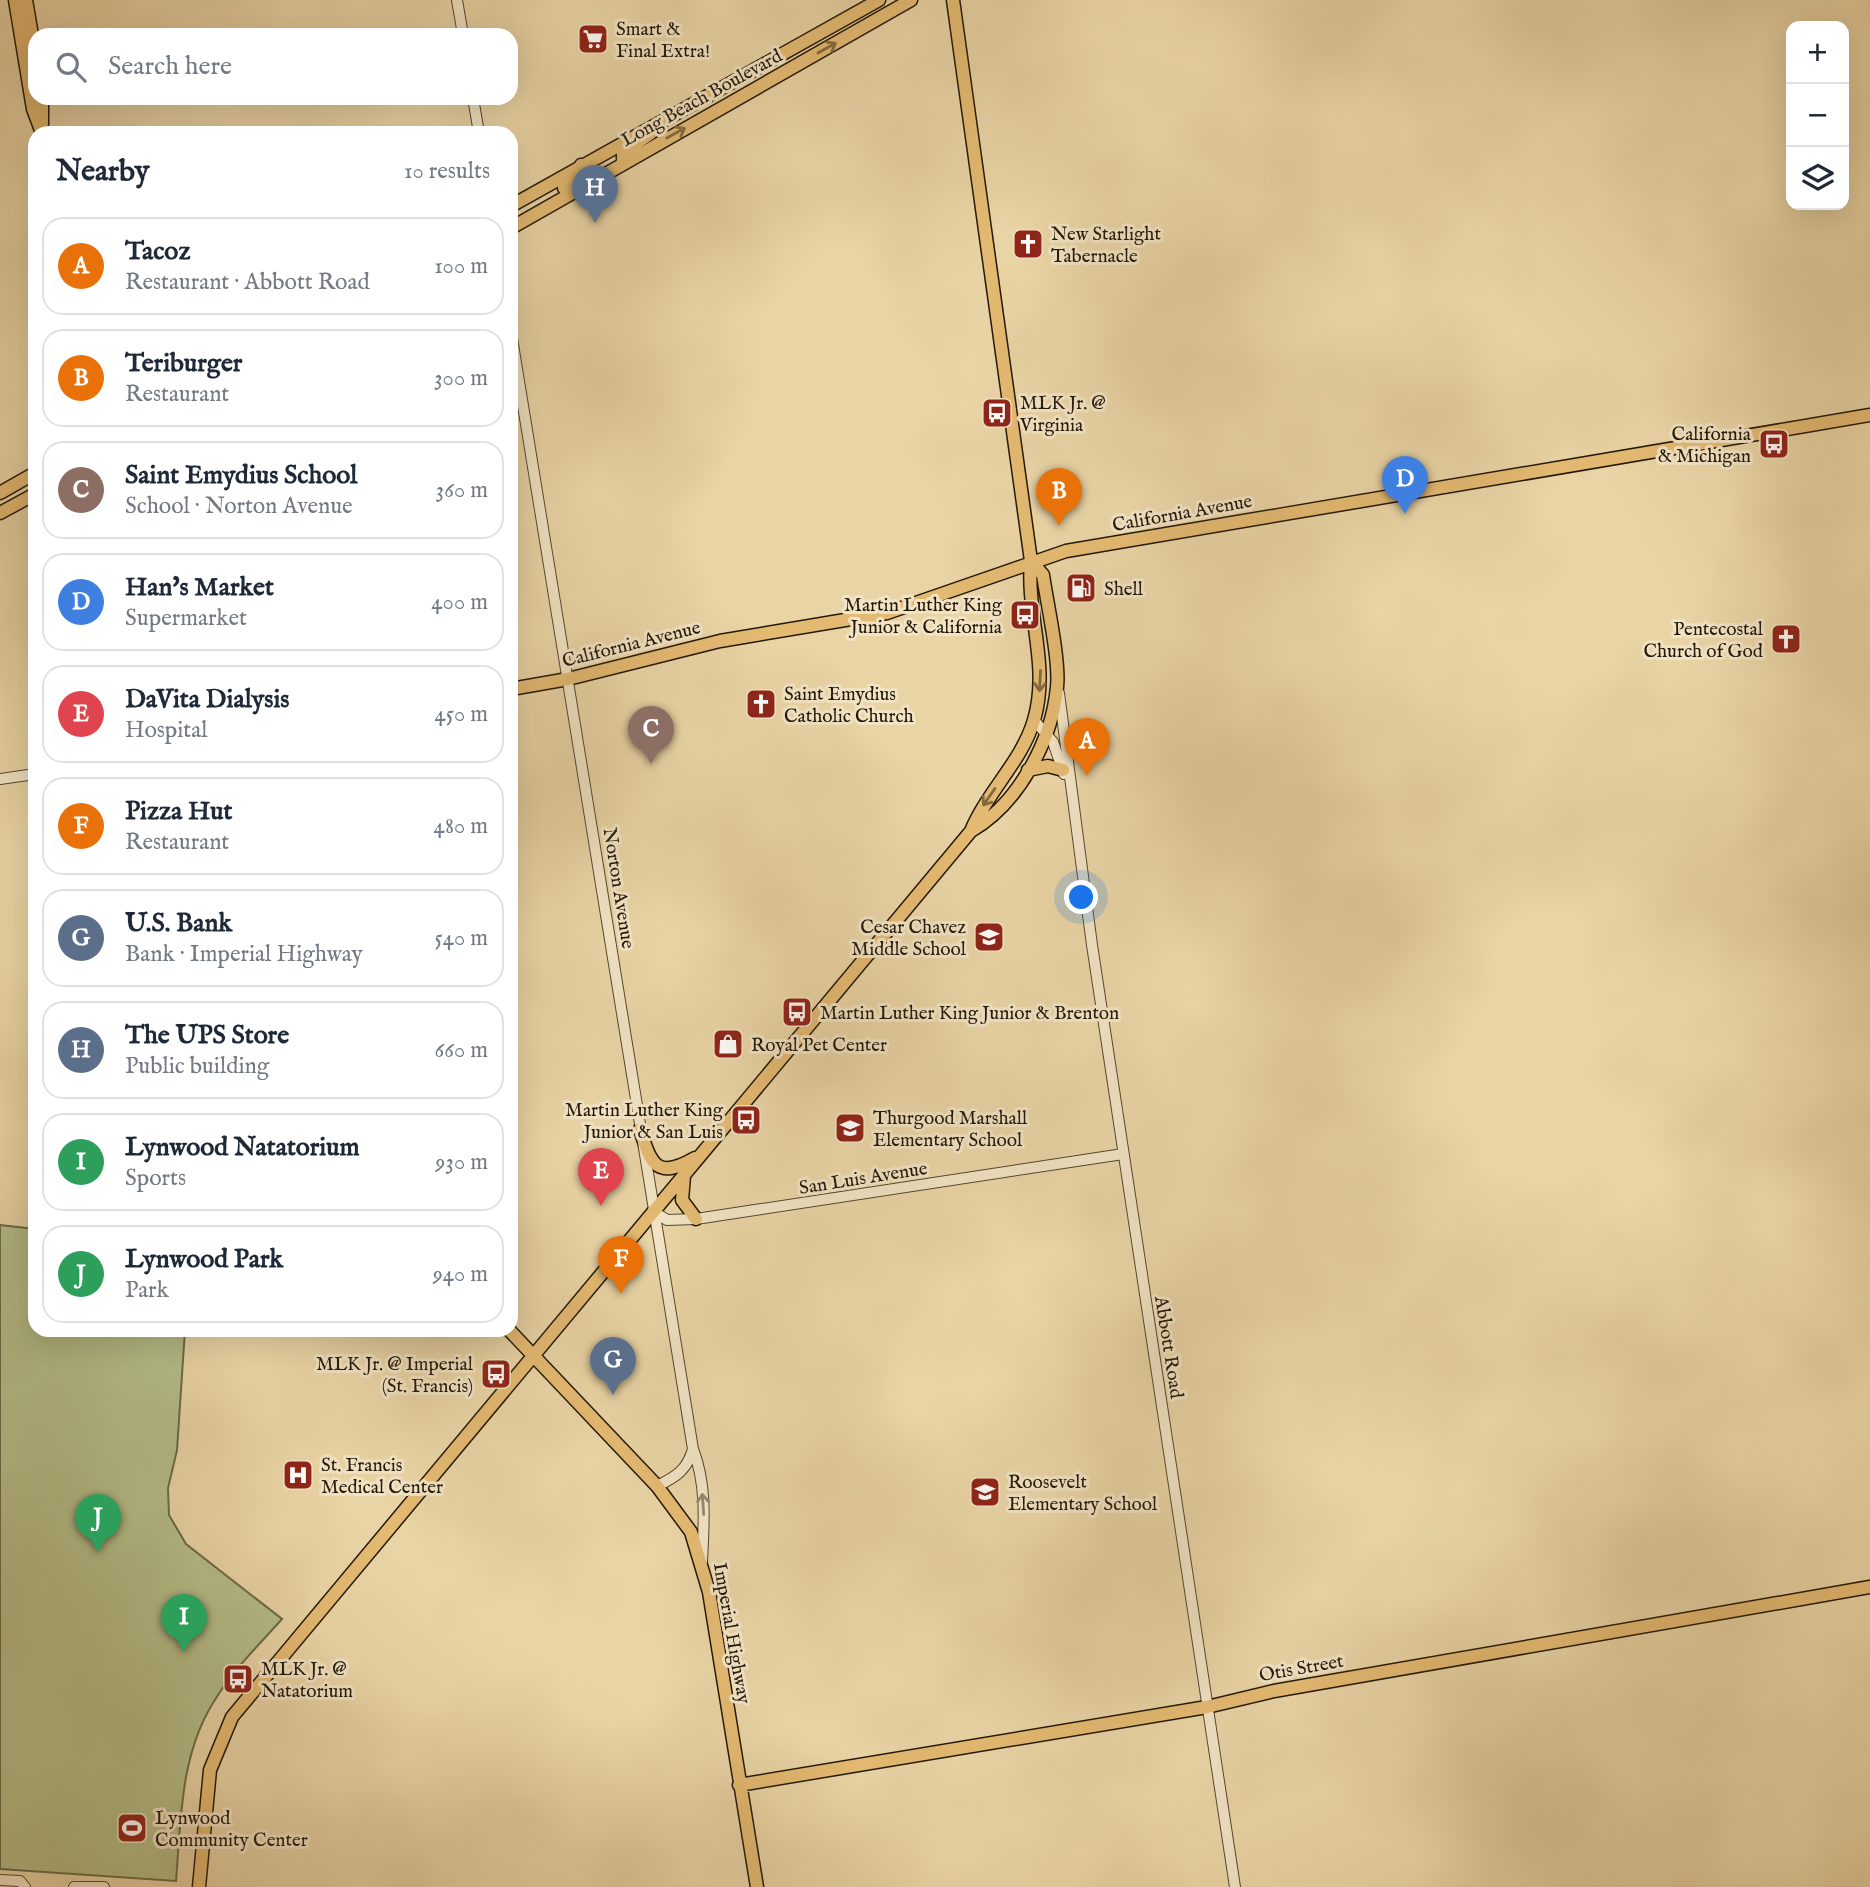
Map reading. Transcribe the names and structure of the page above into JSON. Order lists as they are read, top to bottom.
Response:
{
  "streets": {
    "main road": [
      "Long Beach Boulevard",
      "California Avenue",
      "Imperial Highway",
      "Otis Street"
    ],
    "street": ["Norton Avenue", "San Luis Avenue", "Abbott Road"]
  },
  "crossings": [
    ["California Avenue", "Norton Avenue"],
    ["Norton Avenue", "San Luis Avenue"],
    ["Norton Avenue", "Imperial Highway"],
    ["San Luis Avenue", "Abbott Road"],
    ["Abbott Road", "Otis Street"],
    ["Imperial Highway", "Otis Street"]
  ],
  "places": {
    "supermarket": ["Smart & Final Extra!"],
    "church": ["New Starlight Tabernacle", "Pentecostal Church of God", "Saint Emydius Catholic Church"],
    "bus stop": [
      "MLK Jr. @ Virginia",
      "California & Michigan",
      "Martin Luther King Junior & California",
      "Martin Luther King Junior & Brenton",
      "Martin Luther King Junior & San Luis",
      "MLK Jr. @ Imperial (St. Francis)",
      "MLK Jr. @ Natatorium"
    ],
    "fuel station": ["Shell"],
    "school or university": ["Cesar Chavez Middle School", "Thurgood Marshall Elementary School", "Roosevelt Elementary School"],
    "shop": ["Royal Pet Center"],
    "hospital": ["St. Francis Medical Center"],
    "sports": ["Lynwood Community Center"]
  },
  "page": {
    "map_buttons": ["+", "−"],
    "search": "Search here",
    "heading": ["Nearby", "10 results"],
    "pins": [
      "H",
      "D",
      "B",
      "C",
      "A",
      "E",
      "F",
      "G",
      "J",
      "I"
    ],
    "list": [
      {
        "mark": "A",
        "name": "Tacoz",
        "note": "Restaurant · Abbott Road",
        "value": "100 m"
      },
      {
        "mark": "B",
        "name": "Teriburger",
        "note": "Restaurant",
        "value": "300 m"
      },
      {
        "mark": "C",
        "name": "Saint Emydius School",
        "note": "School · Norton Avenue",
        "value": "360 m"
      },
      {
        "mark": "D",
        "name": "Han's Market",
        "note": "Supermarket",
        "value": "400 m"
      },
      {
        "mark": "E",
        "name": "DaVita Dialysis",
        "note": "Hospital",
        "value": "450 m"
      },
      {
        "mark": "F",
        "name": "Pizza Hut",
        "note": "Restaurant",
        "value": "480 m"
      },
      {
        "mark": "G",
        "name": "U.S. Bank",
        "note": "Bank · Imperial Highway",
        "value": "540 m"
      },
      {
        "mark": "H",
        "name": "The UPS Store",
        "note": "Public building",
        "value": "660 m"
      },
      {
        "mark": "I",
        "name": "Lynwood Natatorium",
        "note": "Sports",
        "value": "930 m"
      },
      {
        "mark": "J",
        "name": "Lynwood Park",
        "note": "Park",
        "value": "940 m"
      }
    ]
  }
}
